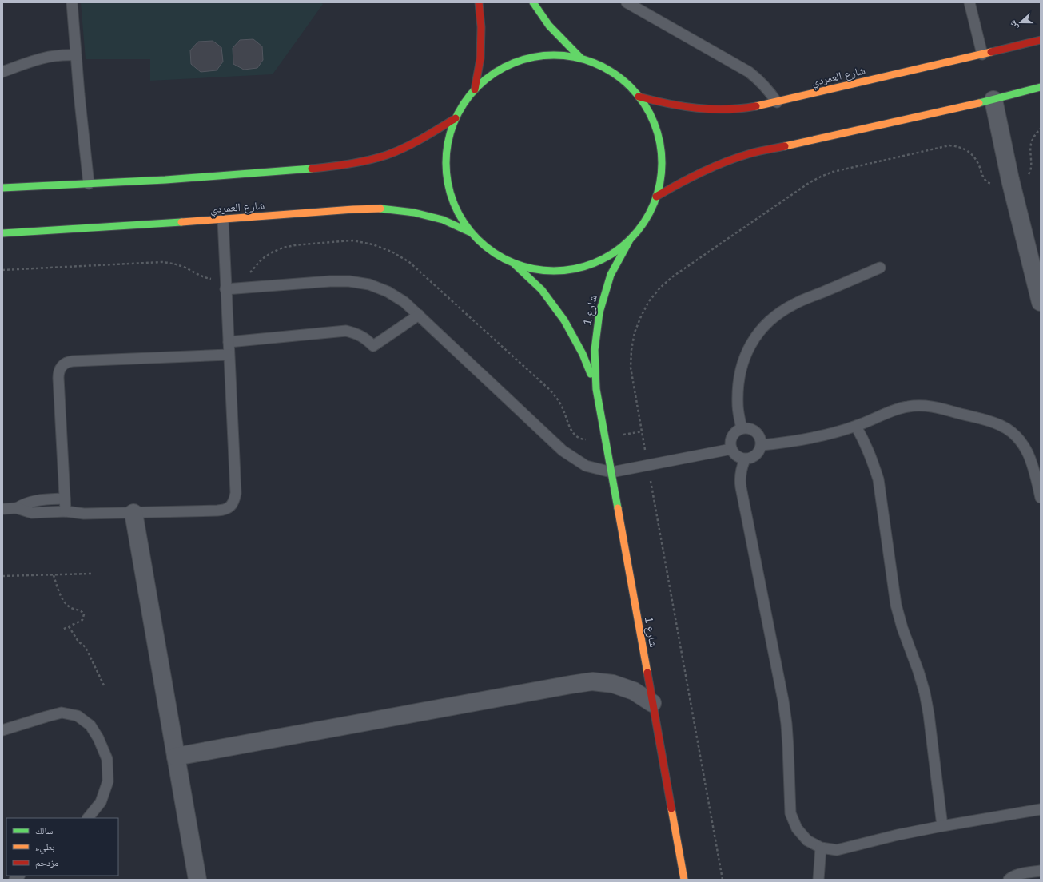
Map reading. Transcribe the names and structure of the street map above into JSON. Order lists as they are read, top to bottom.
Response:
{
  "streets": {
    "main road": ["شارع العمردي", "شارع 1"]
  },
  "legend": ["سالك", "بطيء", "مزدحم"],
  "north": "left"
}
